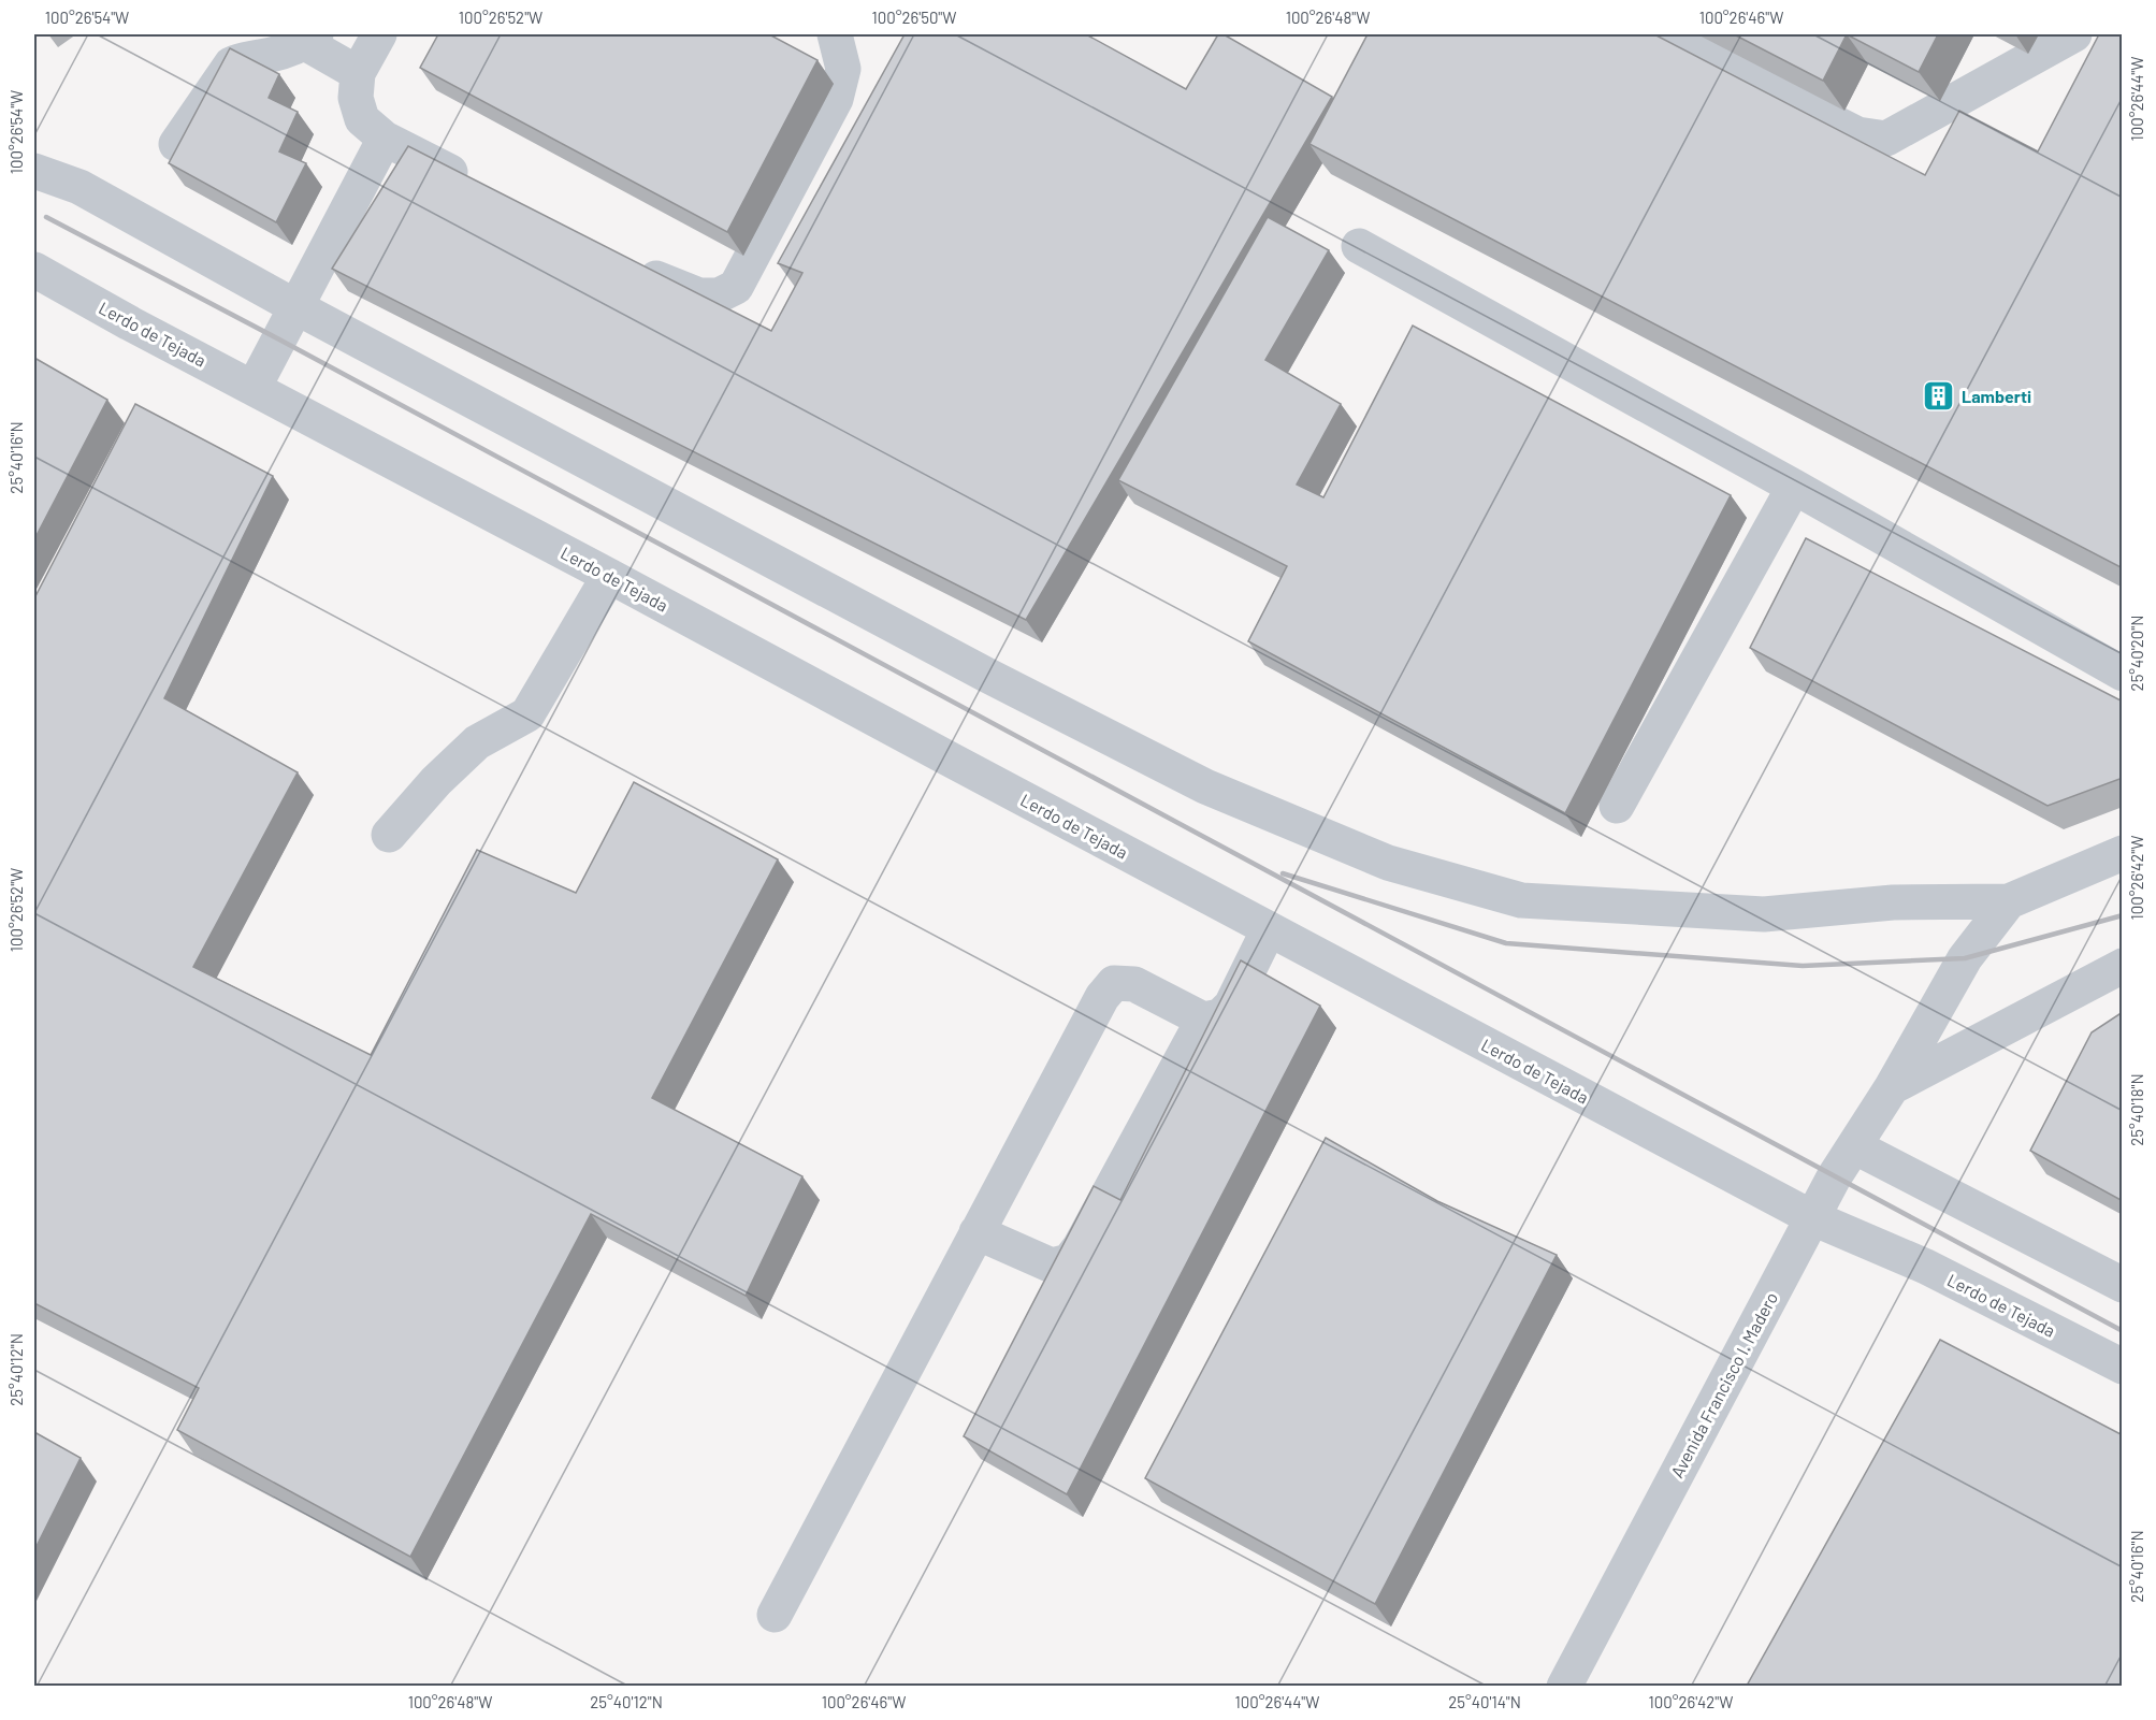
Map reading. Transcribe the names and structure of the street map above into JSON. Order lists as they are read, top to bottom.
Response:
{
  "streets": {
    "street": ["Lerdo de Tejada", "Avenida Francisco I. Madero"]
  },
  "crossings": [
    ["Lerdo de Tejada", "Avenida Francisco I. Madero"]
  ],
  "places": {
    "building": ["Lamberti"]
  },
  "coordinates": [
    "100°26'54\"W",
    "100°26'52\"W",
    "100°26'50\"W",
    "100°26'48\"W",
    "100°26'46\"W",
    "100°26'44\"W",
    "25°40'16\"N",
    "25°40'20\"N",
    "100°26'42\"W",
    "25°40'18\"N",
    "25°40'12\"N",
    "25°40'14\"N"
  ]
}
